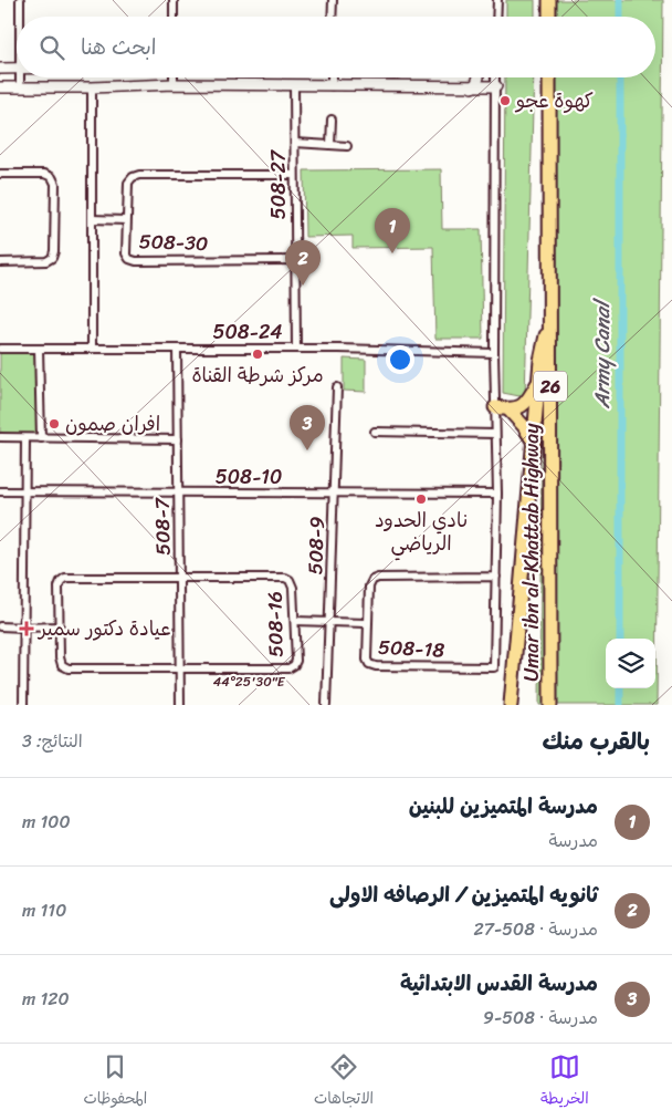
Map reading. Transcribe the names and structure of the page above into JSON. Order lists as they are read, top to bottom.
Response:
{
  "streets": {
    "highway": ["26", "Umar ibn al-Khattab Highway"],
    "street": [
      "508-27",
      "508-30",
      "508-24",
      "508-10",
      "508-7",
      "508-9",
      "508-16",
      "508-18"
    ]
  },
  "crossings": [
    ["508-27", "508-30"],
    ["508-27", "508-24"],
    ["508-24", "508-7"],
    ["508-10", "508-7"],
    ["508-10", "508-9"],
    ["508-7", "508-16"]
  ],
  "water": ["Army Canal"],
  "places": {
    "other": [
      "كهوة عجو",
      "مركز شرطة القناة",
      "افران صمون",
      "نادي الحدود الرياضي"
    ],
    "health": ["عيادة دكتور سمير"]
  },
  "page": {
    "search": "ابحث هنا",
    "pins": ["1", "2", "3"],
    "heading": ["بالقرب منك", "النتائج: 3"],
    "list": [
      {
        "mark": "1",
        "name": "مدرسة المتميزين للبنين",
        "note": "مدرسة",
        "value": "100 m"
      },
      {
        "mark": "2",
        "name": "ثانويه المتميزين / الرصافه الاولى",
        "note": "مدرسة · 508-27",
        "value": "110 m"
      },
      {
        "mark": "3",
        "name": "مدرسة القدس الابتدائية",
        "note": "مدرسة · 508-9",
        "value": "120 m"
      }
    ],
    "nav": ["الخريطة", "الاتجاهات", "المحفوظات"]
  },
  "coordinates": ["44°25'30\"E"]
}
